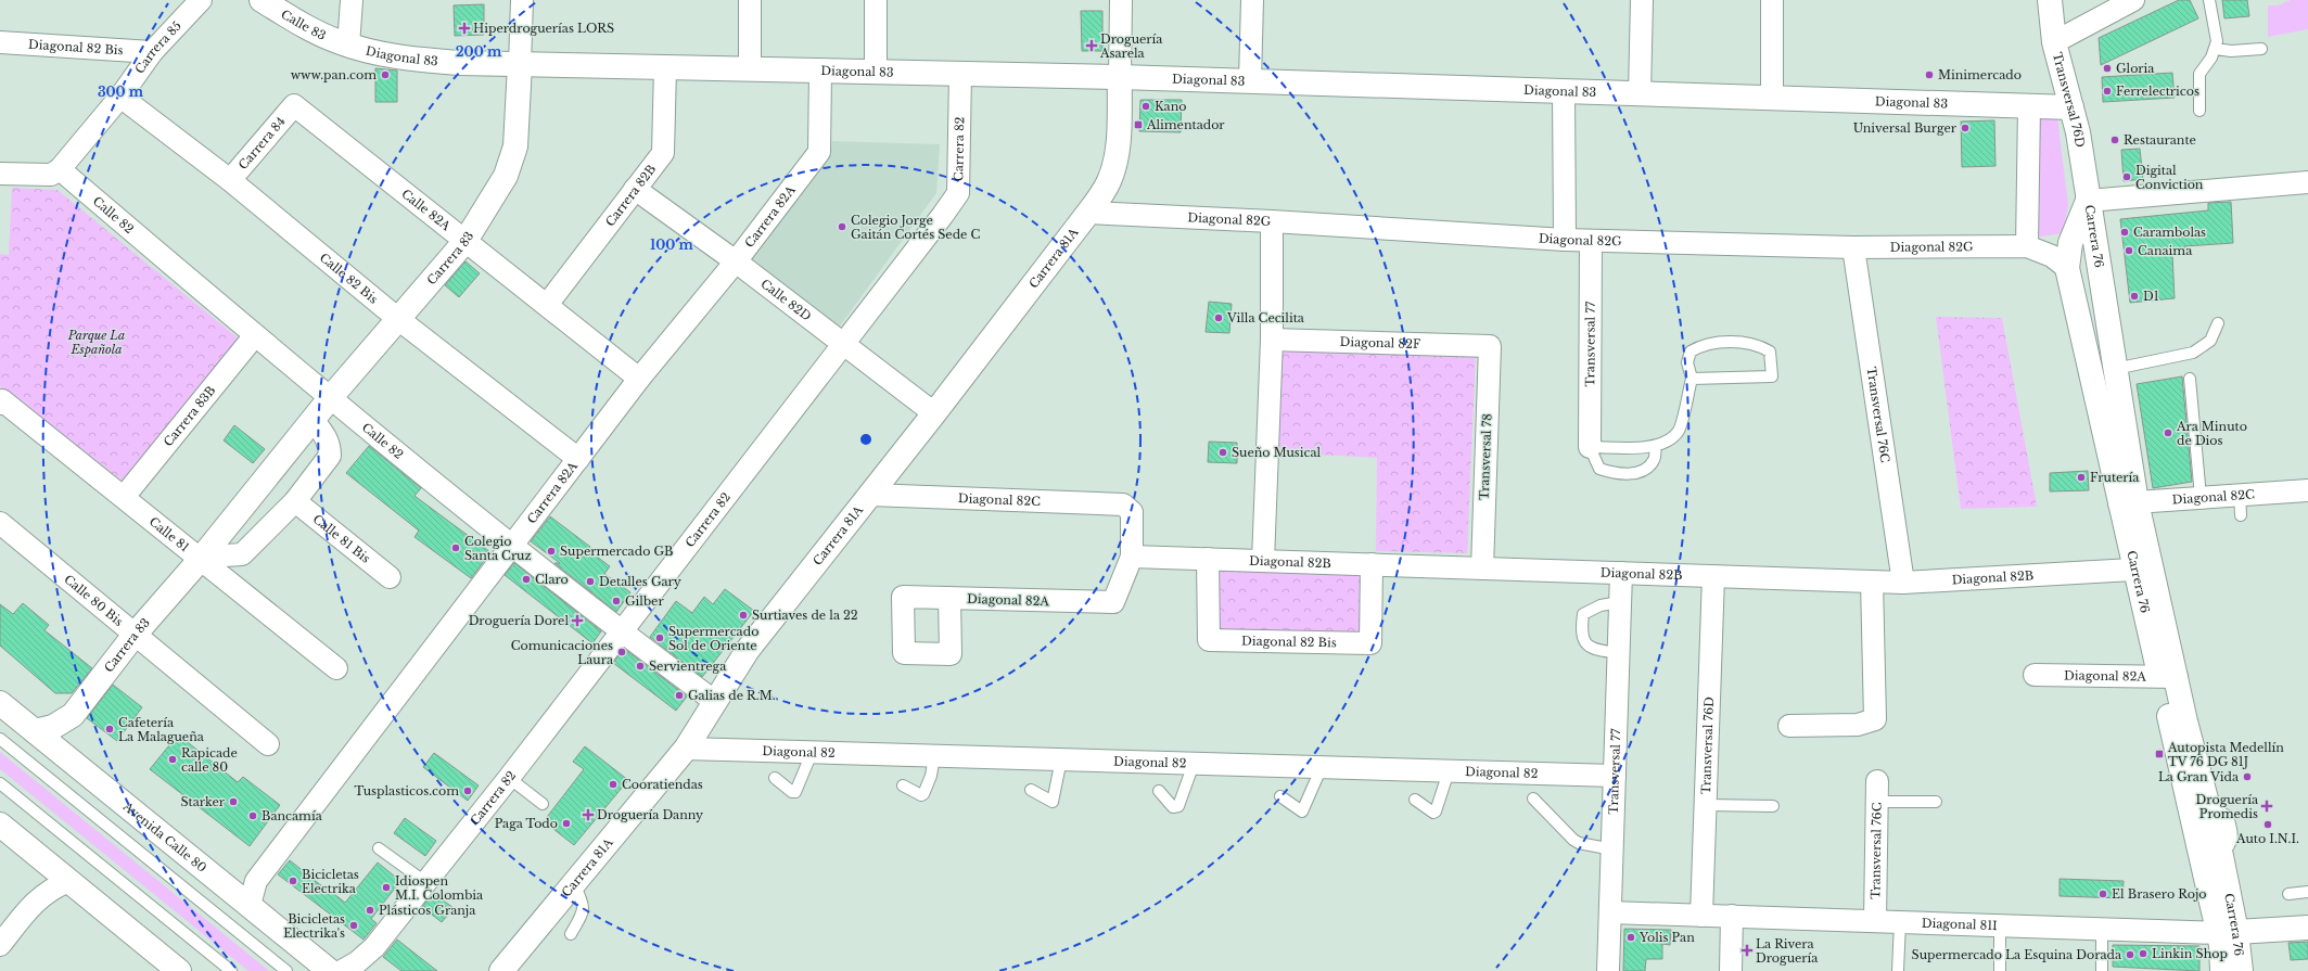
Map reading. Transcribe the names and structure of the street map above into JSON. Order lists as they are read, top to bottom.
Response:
{
  "streets": {
    "main road": [
      "Calle 83",
      "Diagonal 83",
      "Transversal 76D",
      "Carrera 76",
      "Carrera 83",
      "Carrera 81A",
      "Avenida Calle 80",
      "Diagonal 81I"
    ],
    "street": [
      "Diagonal 82 Bis",
      "Carrera 85",
      "Carrera 84",
      "Carrera 82",
      "Carrera 82B",
      "Calle 82A",
      "Calle 82",
      "Carrera 82A",
      "Diagonal 82G",
      "Calle 82 Bis",
      "Calle 82D",
      "Diagonal 82F",
      "Transversal 77",
      "Transversal 76C",
      "Carrera 83B",
      "Transversal 78",
      "Diagonal 82C",
      "Calle 81",
      "Calle 81 Bis",
      "Diagonal 82B",
      "Diagonal 82A",
      "Calle 80 Bis",
      "Diagonal 82"
    ]
  },
  "crossings": [
    ["Calle 83", "Diagonal 83"],
    ["Diagonal 82 Bis", "Carrera 85"],
    ["Diagonal 82 Bis", "Diagonal 82B"],
    ["Carrera 85", "Calle 82"],
    ["Carrera 85", "Calle 82 Bis"],
    ["Diagonal 83", "Transversal 76D"],
    ["Diagonal 83", "Carrera 82"],
    ["Diagonal 83", "Carrera 82B"],
    ["Diagonal 83", "Carrera 82A"],
    ["Diagonal 83", "Carrera 83"],
    ["Diagonal 83", "Carrera 81A"],
    ["Transversal 76D", "Carrera 76"],
    ["Transversal 76D", "Diagonal 82B"],
    ["Transversal 76D", "Diagonal 81I"],
    ["Carrera 84", "Calle 82A"],
    ["Carrera 84", "Calle 82 Bis"],
    ["Carrera 82", "Calle 82"],
    ["Carrera 82", "Calle 82D"],
    ["Carrera 82B", "Calle 82A"],
    ["Carrera 82B", "Calle 82D"],
    ["Calle 82A", "Carrera 82A"],
    ["Calle 82A", "Carrera 83"],
    ["Calle 82", "Carrera 82A"],
    ["Calle 82", "Carrera 83"],
    ["Calle 82", "Carrera 81A"],
    ["Calle 82", "Carrera 83B"],
    ["Carrera 82A", "Calle 82 Bis"],
    ["Carrera 82A", "Calle 82D"],
    ["Carrera 82A", "Avenida Calle 80"],
    ["Diagonal 82G", "Carrera 76"],
    ["Diagonal 82G", "Carrera 81A"],
    ["Diagonal 82G", "Transversal 77"],
    ["Diagonal 82G", "Transversal 76C"],
    ["Carrera 76", "Diagonal 82C"],
    ["Carrera 76", "Diagonal 82B"],
    ["Carrera 76", "Diagonal 82A"],
    ["Carrera 76", "Diagonal 81I"],
    ["Carrera 83", "Calle 82 Bis"],
    ["Carrera 83", "Calle 81"],
    ["Carrera 83", "Calle 80 Bis"],
    ["Carrera 83", "Avenida Calle 80"],
    ["Carrera 81A", "Calle 82D"],
    ["Carrera 81A", "Diagonal 82C"],
    ["Carrera 81A", "Diagonal 82"],
    ["Diagonal 82F", "Transversal 78"],
    ["Transversal 77", "Diagonal 82B"],
    ["Transversal 77", "Diagonal 82"],
    ["Transversal 77", "Diagonal 81I"],
    ["Transversal 76C", "Diagonal 82B"],
    ["Transversal 76C", "Diagonal 81I"],
    ["Carrera 83B", "Calle 81"],
    ["Transversal 78", "Diagonal 82B"],
    ["Diagonal 82C", "Diagonal 82B"],
    ["Diagonal 82C", "Diagonal 82A"],
    ["Diagonal 82B", "Diagonal 82A"]
  ],
  "parks": ["Parque La Española"],
  "places": {
    "health": [
      "Hiperdroguerías LORS",
      "Droguería Asarela",
      "Droguería Dorel",
      "Droguería Promedis",
      "Droguería Danny",
      "La Rivera Droguería"
    ],
    "other": [
      "Gloria",
      "www.pan.com",
      "Minimercado",
      "Ferrelectricos",
      "Kano",
      "Universal Burger",
      "Restaurante",
      "Digital Conviction",
      "Colegio Jorge Gaitán Cortés Sede C",
      "Carambolas",
      "Canaima",
      "D1",
      "Villa Cecilita",
      "Ara Minuto de Dios",
      "Sueño Musical",
      "Frutería",
      "Colegio Santa Cruz",
      "Supermercado GB",
      "Claro",
      "Detalles Gary",
      "Gilber",
      "Surtiaves de la 22",
      "Supermercado Sol de Oriente",
      "Comunicaciones Laura",
      "Servientrega",
      "Galias de R.M.",
      "Cafetería La Malagueña",
      "Rapicade calle 80",
      "La Gran Vida",
      "Cooratiendas",
      "Tusplasticos.com",
      "Starker",
      "Bancamía",
      "Paga Todo",
      "Auto I.N.I.",
      "Bicicletas Electrika",
      "Idiospen M.I. Colombia",
      "El Brasero Rojo",
      "Plásticos Granja",
      "Bicicletas Electrika's",
      "Yolis Pan",
      "Linkin Shop",
      "Supermercado La Esquina Dorada"
    ],
    "transit": ["Alimentador", "Autopista Medellín TV 76 DG 81J"]
  },
  "rings": ["200 m", "300 m", "100 m"]
}
